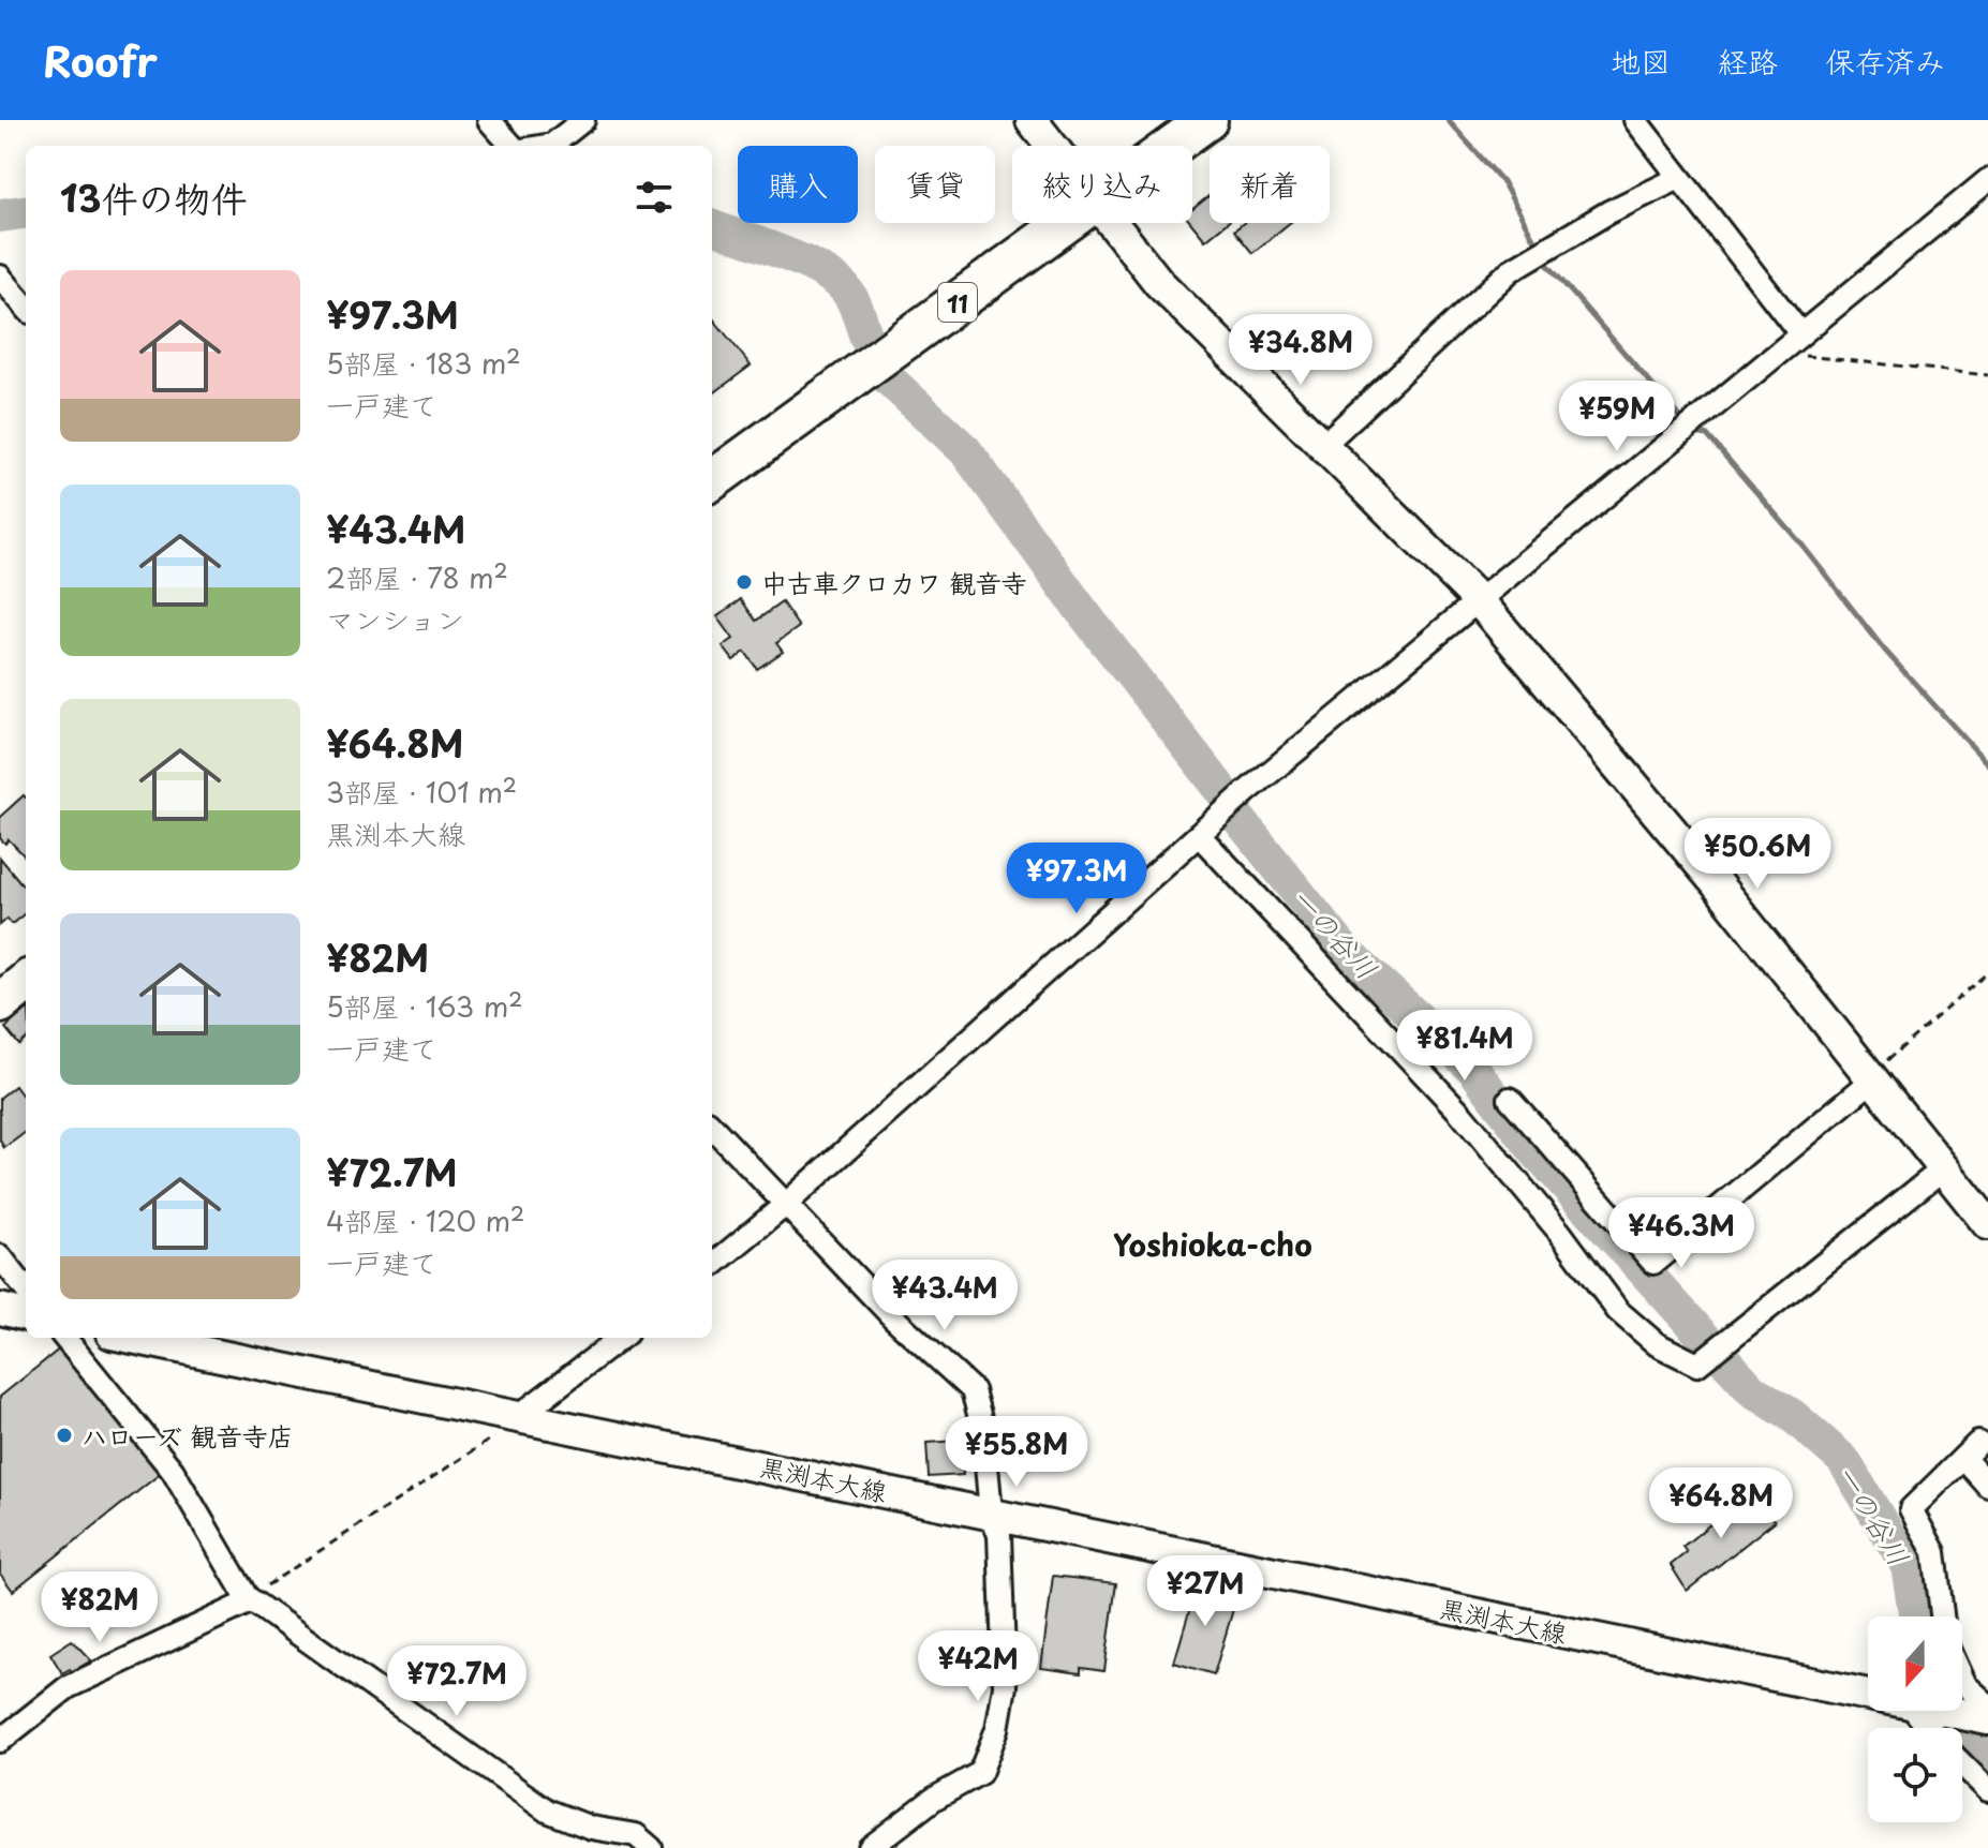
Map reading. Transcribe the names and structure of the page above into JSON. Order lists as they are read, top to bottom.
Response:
{
  "streets": {
    "highway": ["11"],
    "main road": ["黒渕本大線"]
  },
  "districts": ["Yoshioka-cho"],
  "water": ["一の谷川"],
  "places": ["中古車クロカワ 観音寺", "ハローズ 観音寺店"],
  "north": "bottom",
  "page": {
    "header": "Roofr",
    "nav": ["地図", "経路", "保存済み"],
    "chip": [
      "購入",
      "賃貸",
      "絞り込み",
      "新着"
    ],
    "heading": "13件の物件",
    "list": [
      {
        "name": "¥97.3M",
        "note": "5部屋 · 183 m² · 一戸建て"
      },
      {
        "name": "¥43.4M",
        "note": "2部屋 · 78 m² · マンション"
      },
      {
        "name": "¥64.8M",
        "note": "3部屋 · 101 m² · 黒渕本大線"
      },
      {
        "name": "¥82M",
        "note": "5部屋 · 163 m² · 一戸建て"
      },
      {
        "name": "¥72.7M",
        "note": "4部屋 · 120 m² · 一戸建て"
      }
    ],
    "price": [
      "¥34.8M",
      "¥59M",
      "¥50.6M",
      "¥97.3M",
      "¥81.4M",
      "¥46.3M",
      "¥43.4M",
      "¥55.8M",
      "¥64.8M",
      "¥27M",
      "¥82M",
      "¥42M",
      "¥72.7M"
    ]
  }
}
